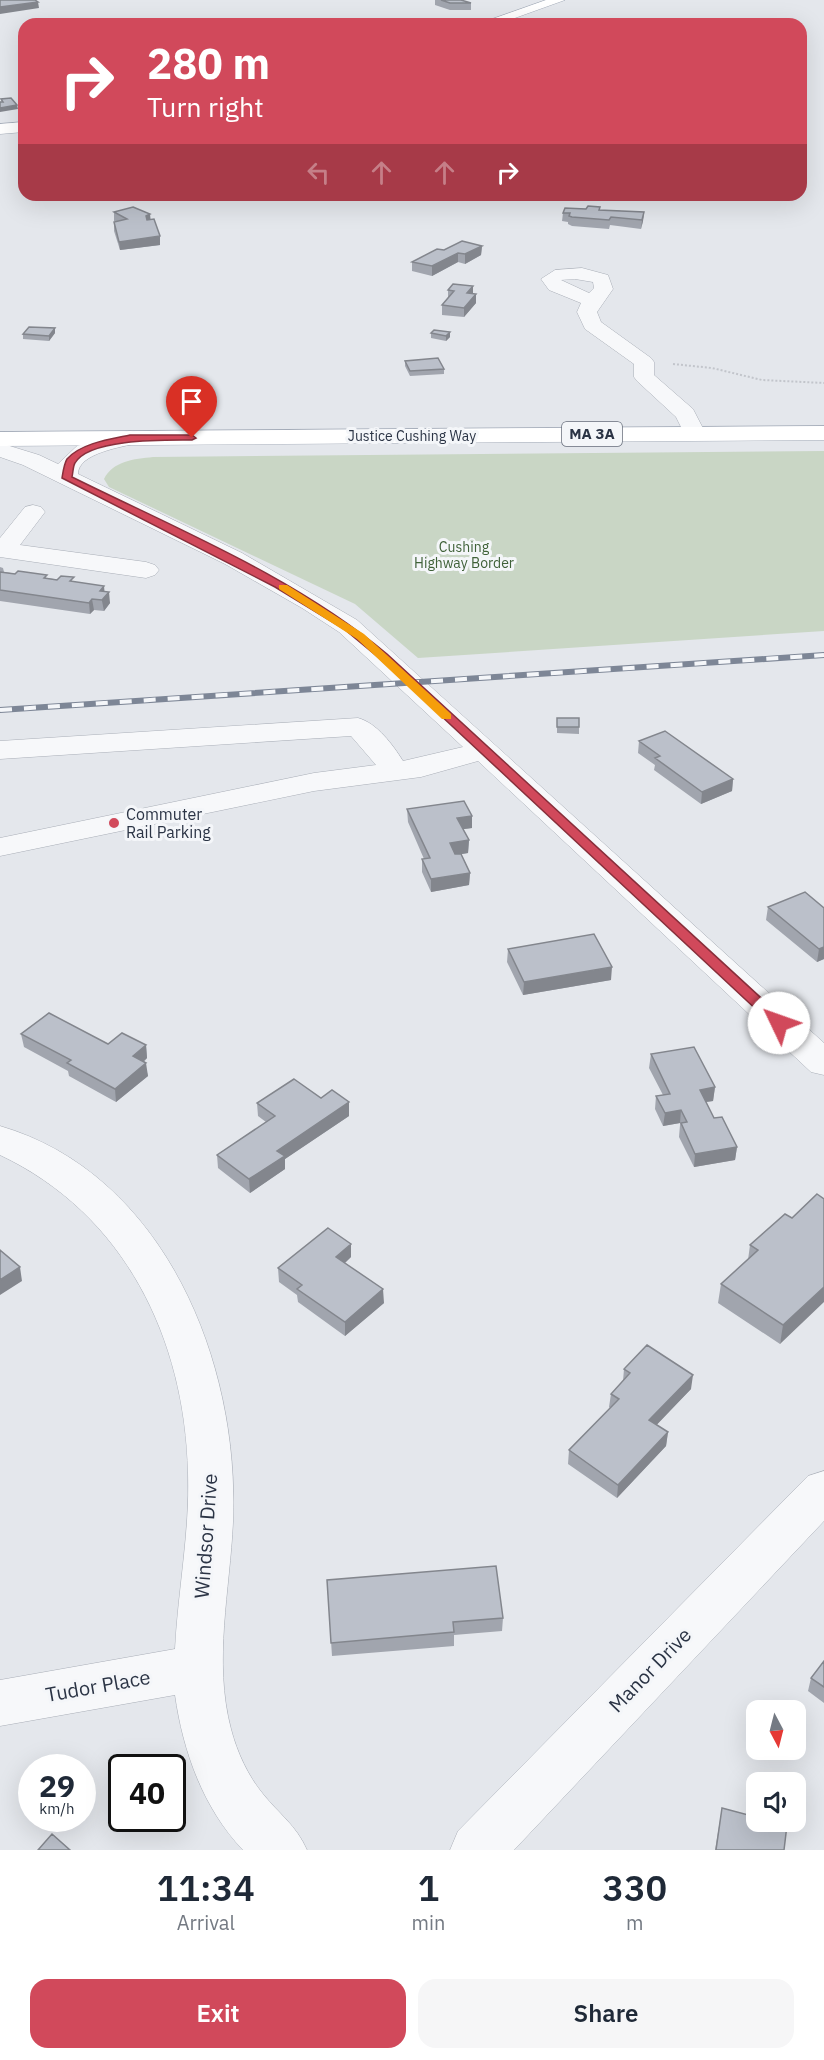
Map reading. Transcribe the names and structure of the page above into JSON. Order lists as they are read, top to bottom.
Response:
{
  "streets": {
    "main road": ["MA 3A", "Justice Cushing Way"],
    "street": ["Windsor Drive", "Manor Drive", "Tudor Place"]
  },
  "crossings": [
    ["Windsor Drive", "Tudor Place"]
  ],
  "parks": ["Cushing Highway Border"],
  "places": ["Commuter Rail Parking"],
  "north": "bottom",
  "page": {
    "turn": ["280 m", "Turn right"],
    "speed": "29 km/h",
    "limit": "40",
    "eta": [
      "11:34",
      "Arrival",
      "1",
      "min",
      "330",
      "m"
    ],
    "buttons": ["Exit", "Share"]
  }
}
